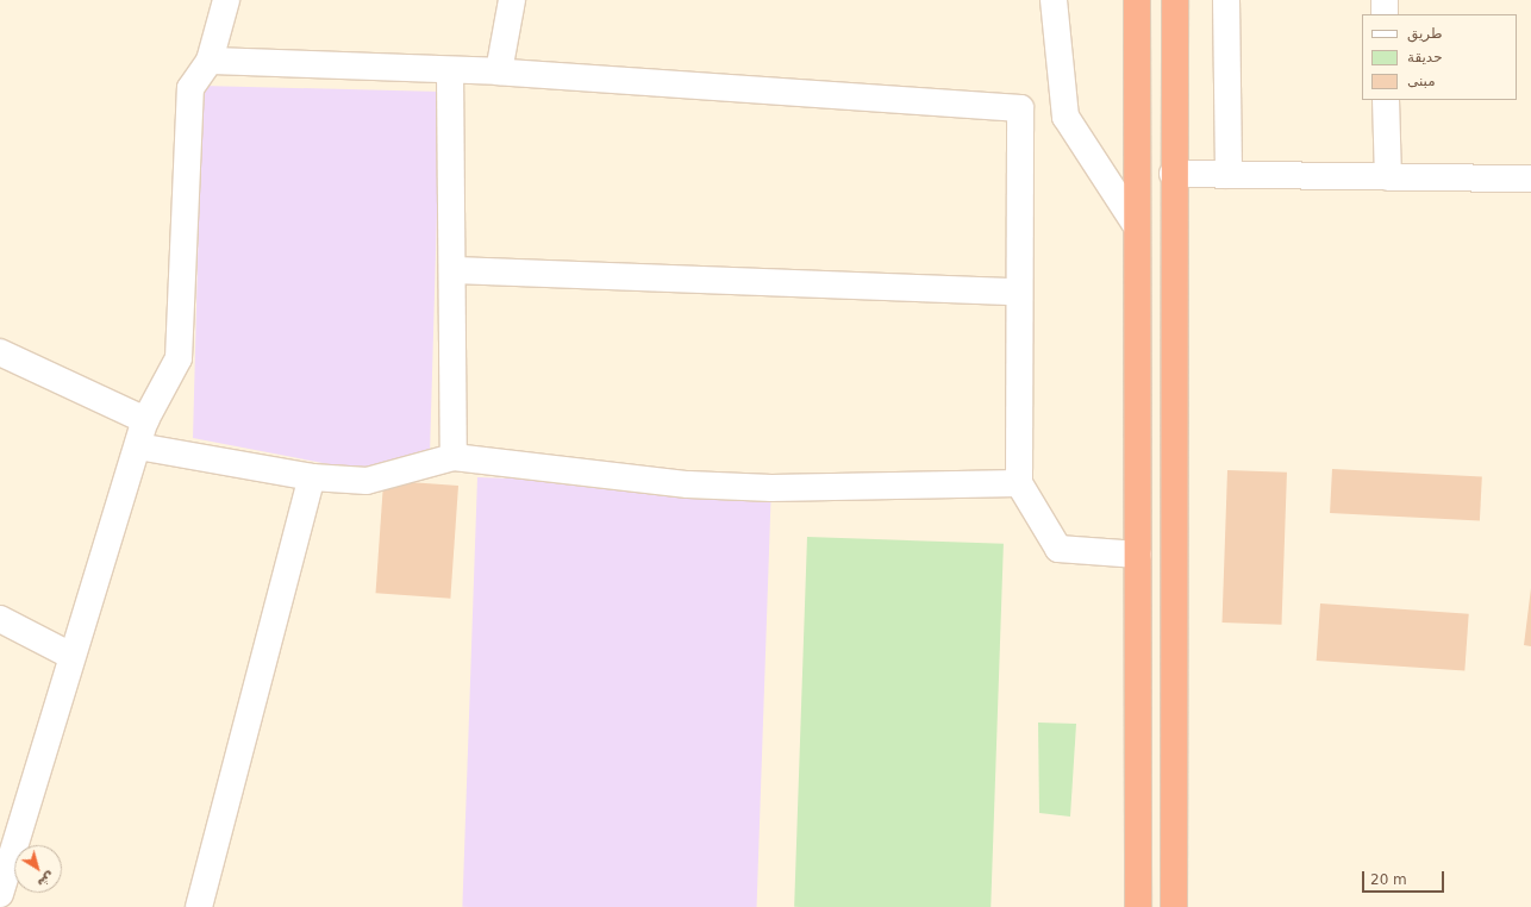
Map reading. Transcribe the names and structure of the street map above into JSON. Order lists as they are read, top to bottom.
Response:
{
  "legend": ["طريق", "حديقة", "مبنى"],
  "scale_bar": "20 m",
  "north": "bottom right"
}
